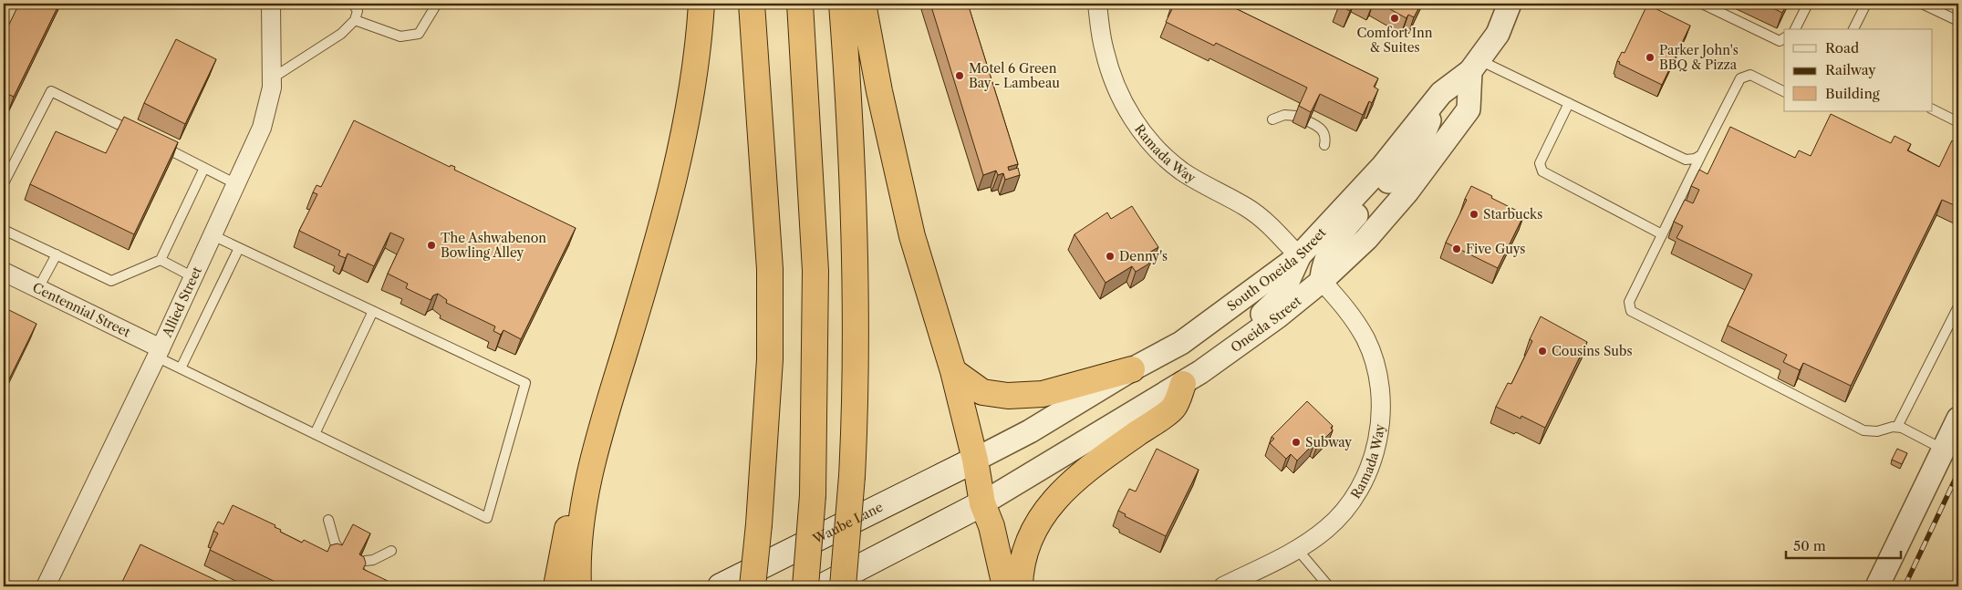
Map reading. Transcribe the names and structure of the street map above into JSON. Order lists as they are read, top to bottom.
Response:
{
  "streets": {
    "main road": ["Waube Lane"],
    "street": [
      "Ramada Way",
      "South Oneida Street",
      "Allied Street",
      "Centennial Street",
      "Oneida Street"
    ]
  },
  "crossings": [
    ["Ramada Way", "South Oneida Street"],
    ["Ramada Way", "Oneida Street"],
    ["South Oneida Street", "Oneida Street"],
    ["South Oneida Street", "Waube Lane"],
    ["Allied Street", "Centennial Street"]
  ],
  "places": [
    "Comfort Inn & Suites",
    "Parker John's BBQ & Pizza",
    "Motel 6 Green Bay - Lambeau",
    "Starbucks",
    "The Ashwabenon Bowling Alley",
    "Five Guys",
    "Denny's",
    "Cousins Subs",
    "Subway"
  ],
  "legend": ["Road", "Railway", "Building"],
  "scale_bar": "50 m"
}
